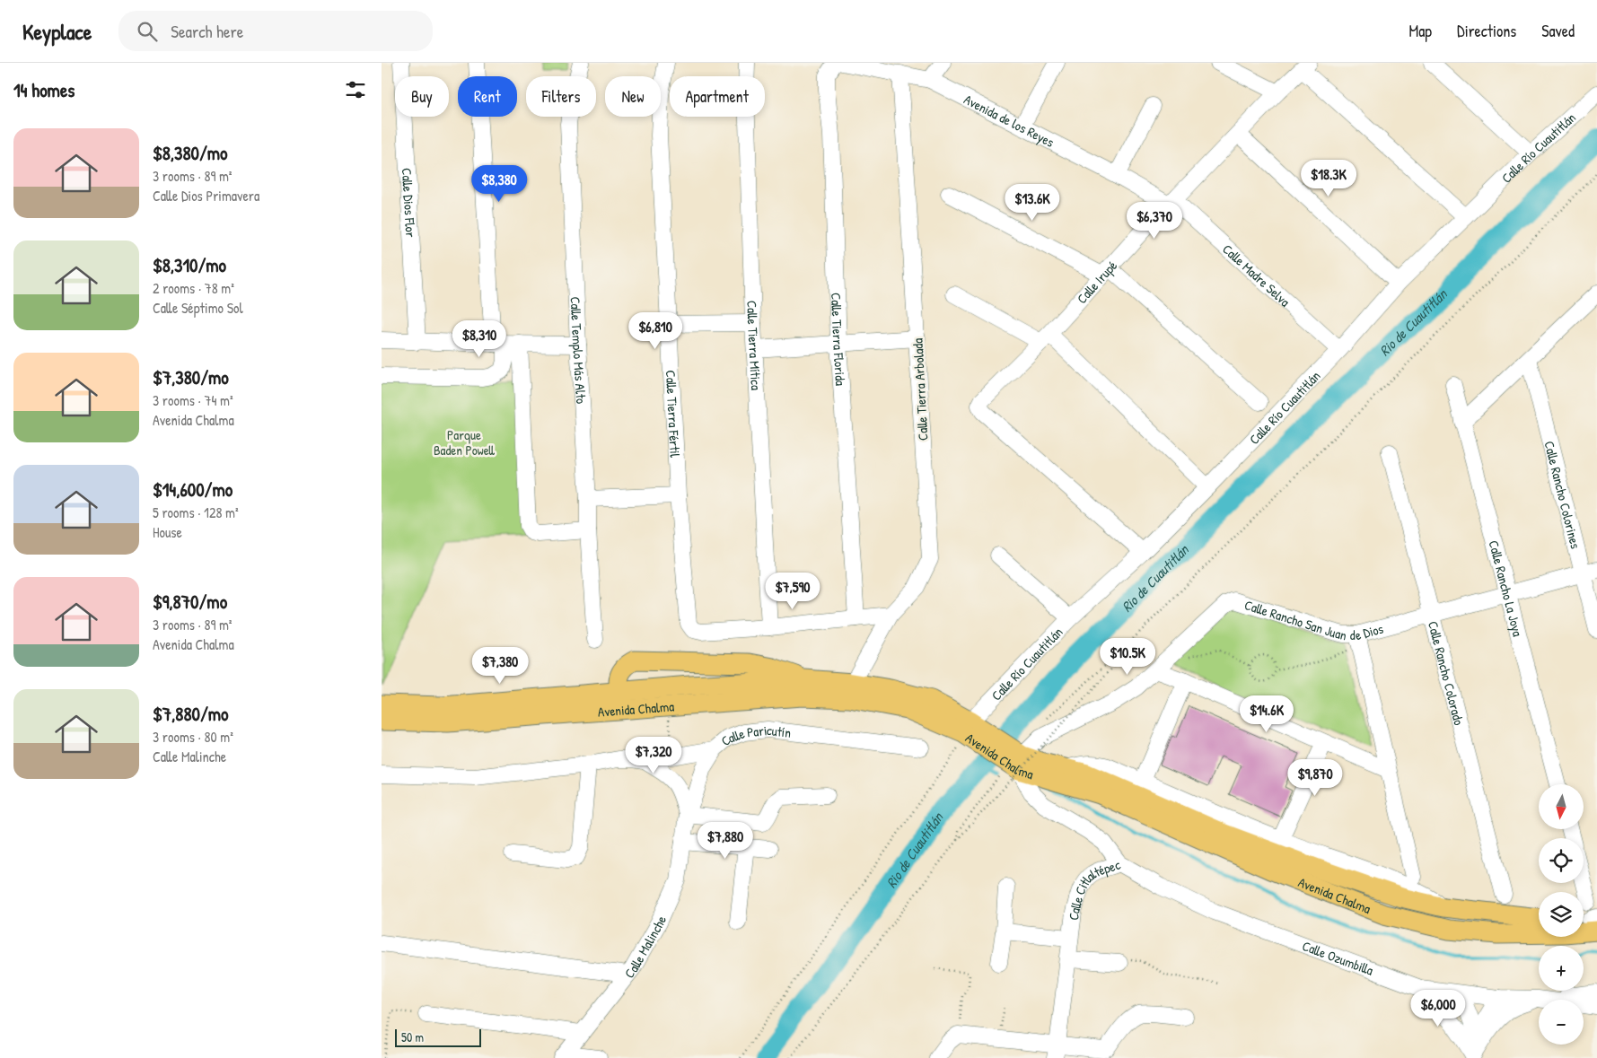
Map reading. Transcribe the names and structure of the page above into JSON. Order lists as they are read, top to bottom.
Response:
{
  "streets": {
    "main road": ["Avenida Chalma"],
    "street": [
      "Avenida de los Reyes",
      "Calle Río Cuautitlán",
      "Calle Dios Flor",
      "Calle Madre Selva",
      "Calle Irupé",
      "Calle Tierra Florida",
      "Calle Tierra Mítica",
      "Calle Templo Más Alto",
      "Calle Tierra Arbolada",
      "Calle Tierra Fértil",
      "Calle Rancho Colorines",
      "Calle Rancho La Joya",
      "Calle Rancho San Juan de Dios",
      "Calle Rancho Colorado",
      "Calle Paricutín",
      "Calle Citlaltépec",
      "Calle Malinche",
      "Calle Ozumbilla"
    ]
  },
  "crossings": [
    ["Avenida de los Reyes", "Calle Madre Selva"],
    ["Avenida de los Reyes", "Calle Irupé"],
    ["Avenida de los Reyes", "Calle Tierra Arbolada"],
    ["Calle Río Cuautitlán", "Calle Madre Selva"],
    ["Calle Río Cuautitlán", "Calle Irupé"],
    ["Calle Río Cuautitlán", "Avenida Chalma"],
    ["Calle Madre Selva", "Calle Irupé"],
    ["Calle Tierra Mítica", "Calle Tierra Fértil"],
    ["Calle Tierra Arbolada", "Avenida Chalma"],
    ["Calle Rancho Colorines", "Calle Rancho San Juan de Dios"],
    ["Calle Rancho La Joya", "Calle Rancho San Juan de Dios"],
    ["Calle Rancho San Juan de Dios", "Calle Rancho Colorado"],
    ["Calle Rancho San Juan de Dios", "Avenida Chalma"],
    ["Calle Rancho San Juan de Dios", "Calle Citlaltépec"],
    ["Avenida Chalma", "Calle Citlaltépec"],
    ["Calle Paricutín", "Calle Malinche"],
    ["Calle Citlaltépec", "Calle Ozumbilla"]
  ],
  "water": ["Rio de Cuautitlán"],
  "parks": ["Parque Baden Powell"],
  "scale_bar": "50 m",
  "north": "bottom",
  "page": {
    "header": "Keyplace",
    "search": "Search here",
    "nav": ["Map", "Directions", "Saved"],
    "heading": "14 homes",
    "chip": [
      "Buy",
      "Rent",
      "Filters",
      "New",
      "Apartment"
    ],
    "list": [
      {
        "name": "$8,380/mo",
        "note": "3 rooms · 89 m² · Calle Dios Primavera"
      },
      {
        "name": "$8,310/mo",
        "note": "2 rooms · 78 m² · Calle Séptimo Sol"
      },
      {
        "name": "$7,380/mo",
        "note": "3 rooms · 74 m² · Avenida Chalma"
      },
      {
        "name": "$14,600/mo",
        "note": "5 rooms · 128 m² · House"
      },
      {
        "name": "$9,870/mo",
        "note": "3 rooms · 89 m² · Avenida Chalma"
      },
      {
        "name": "$7,880/mo",
        "note": "3 rooms · 80 m² · Calle Malinche"
      }
    ],
    "price": [
      "$18.3K",
      "$8,380",
      "$13.6K",
      "$6,370",
      "$6,810",
      "$8,310",
      "$7,590",
      "$10.5K",
      "$7,380",
      "$14.6K",
      "$7,320",
      "$9,870",
      "$7,880",
      "$6,000"
    ],
    "map_buttons": ["+", "−"],
    "scale": "50 m"
  }
}
